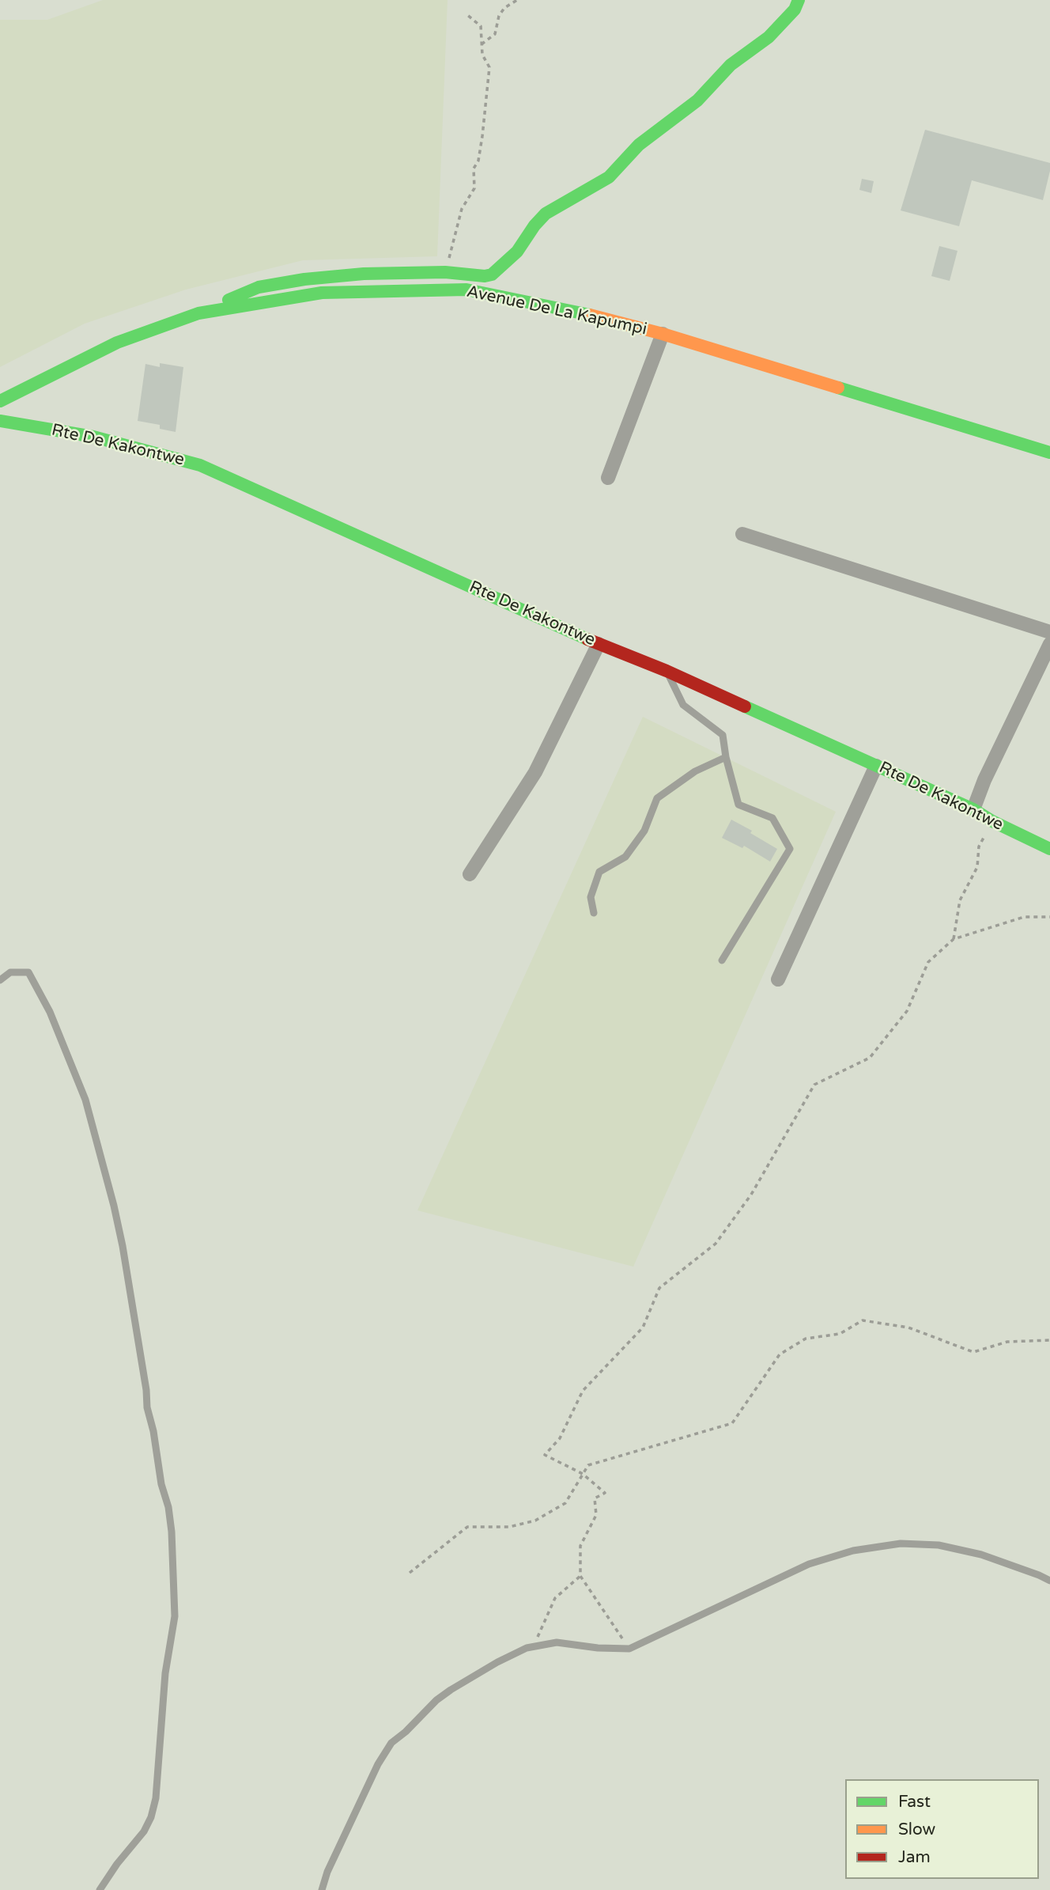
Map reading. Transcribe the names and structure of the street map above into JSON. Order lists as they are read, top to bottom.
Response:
{
  "streets": {
    "street": ["Avenue De La Kapumpi", "Rte De Kakontwe"]
  },
  "legend": ["Fast", "Slow", "Jam"]
}
